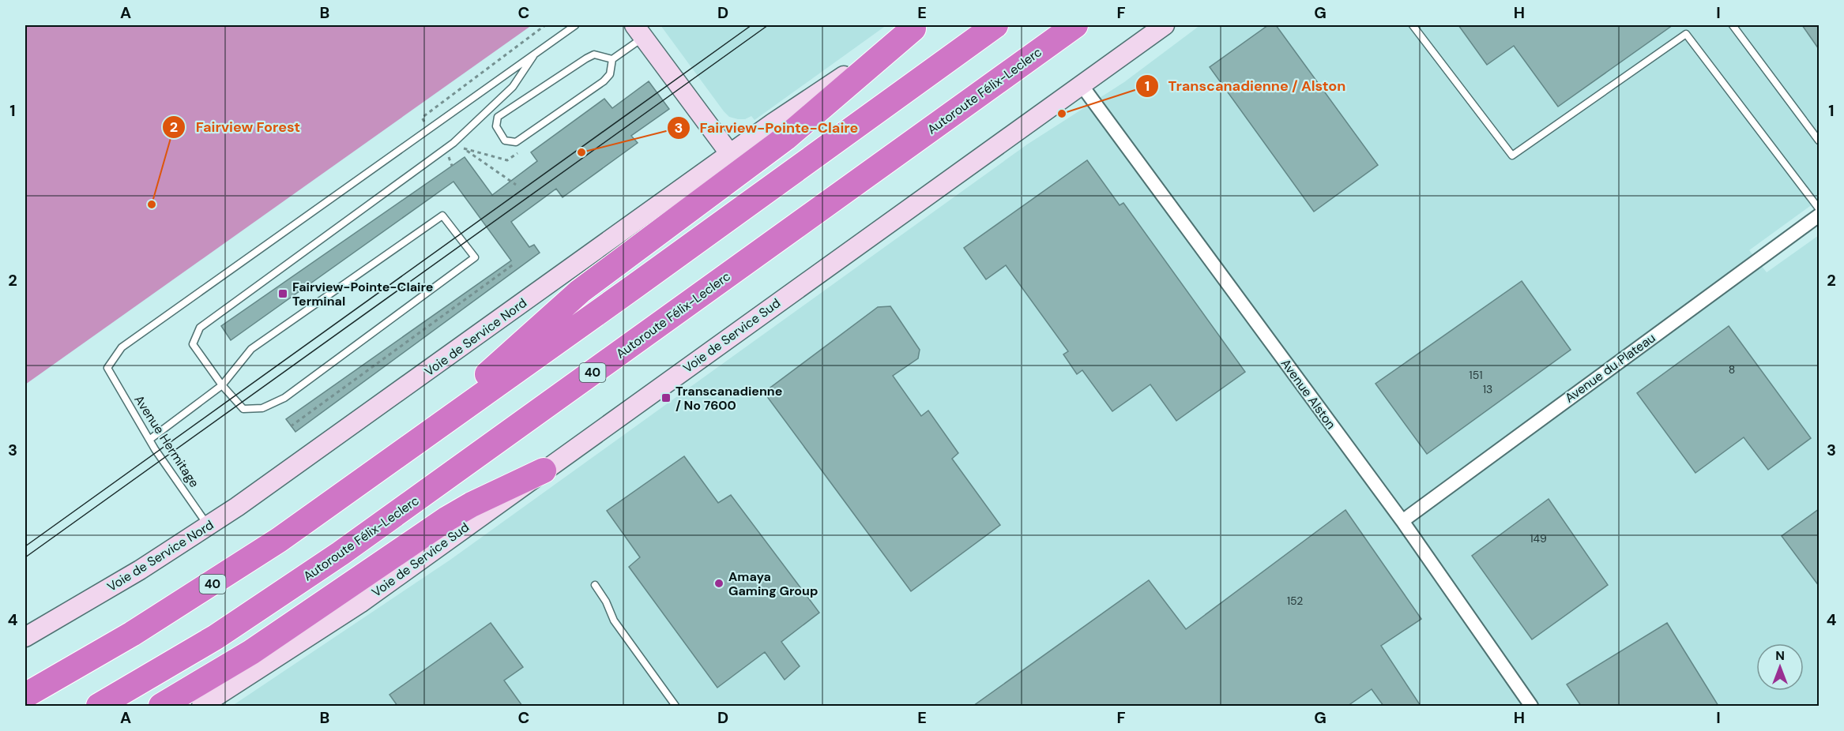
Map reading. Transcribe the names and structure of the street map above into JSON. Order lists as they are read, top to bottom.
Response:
{
  "streets": {
    "highway": ["Autoroute Félix-Leclerc", "40"],
    "main road": ["Voie de Service Sud", "Voie de Service Nord"],
    "street": ["Avenue du Plateau", "Avenue Alston"],
    "lane": ["Avenue Hermitage"]
  },
  "crossings": [
    ["Voie de Service Sud", "Avenue Alston"],
    ["Voie de Service Nord", "Avenue Hermitage"],
    ["Avenue du Plateau", "Avenue Alston"]
  ],
  "places": {
    "other": [
      "Transcanadienne / Alston",
      "Fairview-Pointe-Claire",
      "Fairview Forest",
      "Amaya Gaming Group"
    ],
    "transit": ["Fairview-Pointe-Claire Terminal", "Transcanadienne / No 7600"]
  },
  "house_numbers": [
    "8",
    "151",
    "13",
    "149",
    "152"
  ],
  "north": "top",
  "grid": {
    "columns": [
      "A",
      "B",
      "C",
      "D",
      "E",
      "F",
      "G",
      "H",
      "I"
    ],
    "rows": [
      "1",
      "2",
      "3",
      "4"
    ]
  }
}
